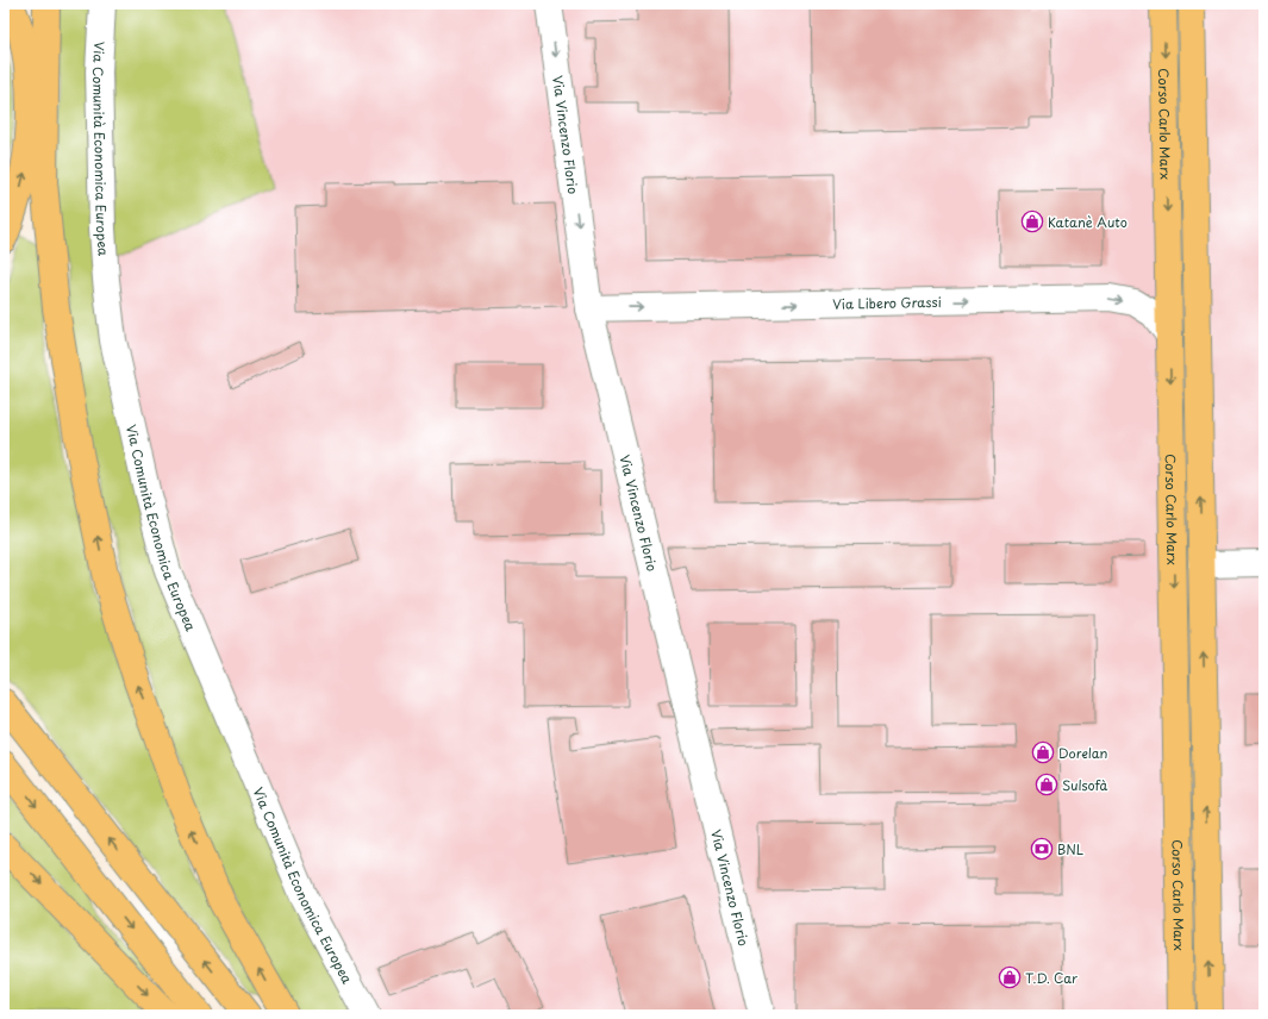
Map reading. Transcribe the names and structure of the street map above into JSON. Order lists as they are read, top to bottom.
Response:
{
  "streets": {
    "main road": ["Corso Carlo Marx"],
    "street": ["Via Vincenzo Florio", "Via Comunità Economica Europea", "Via Libero Grassi"]
  },
  "crossings": [
    ["Corso Carlo Marx", "Via Libero Grassi"],
    ["Via Vincenzo Florio", "Via Libero Grassi"]
  ],
  "one_way": ["Via Libero Grassi"],
  "places": {
    "shop": [
      "Katanè Auto",
      "Dorelan",
      "Sulsofà",
      "T.D. Car"
    ],
    "bank": ["BNL"]
  }
}
